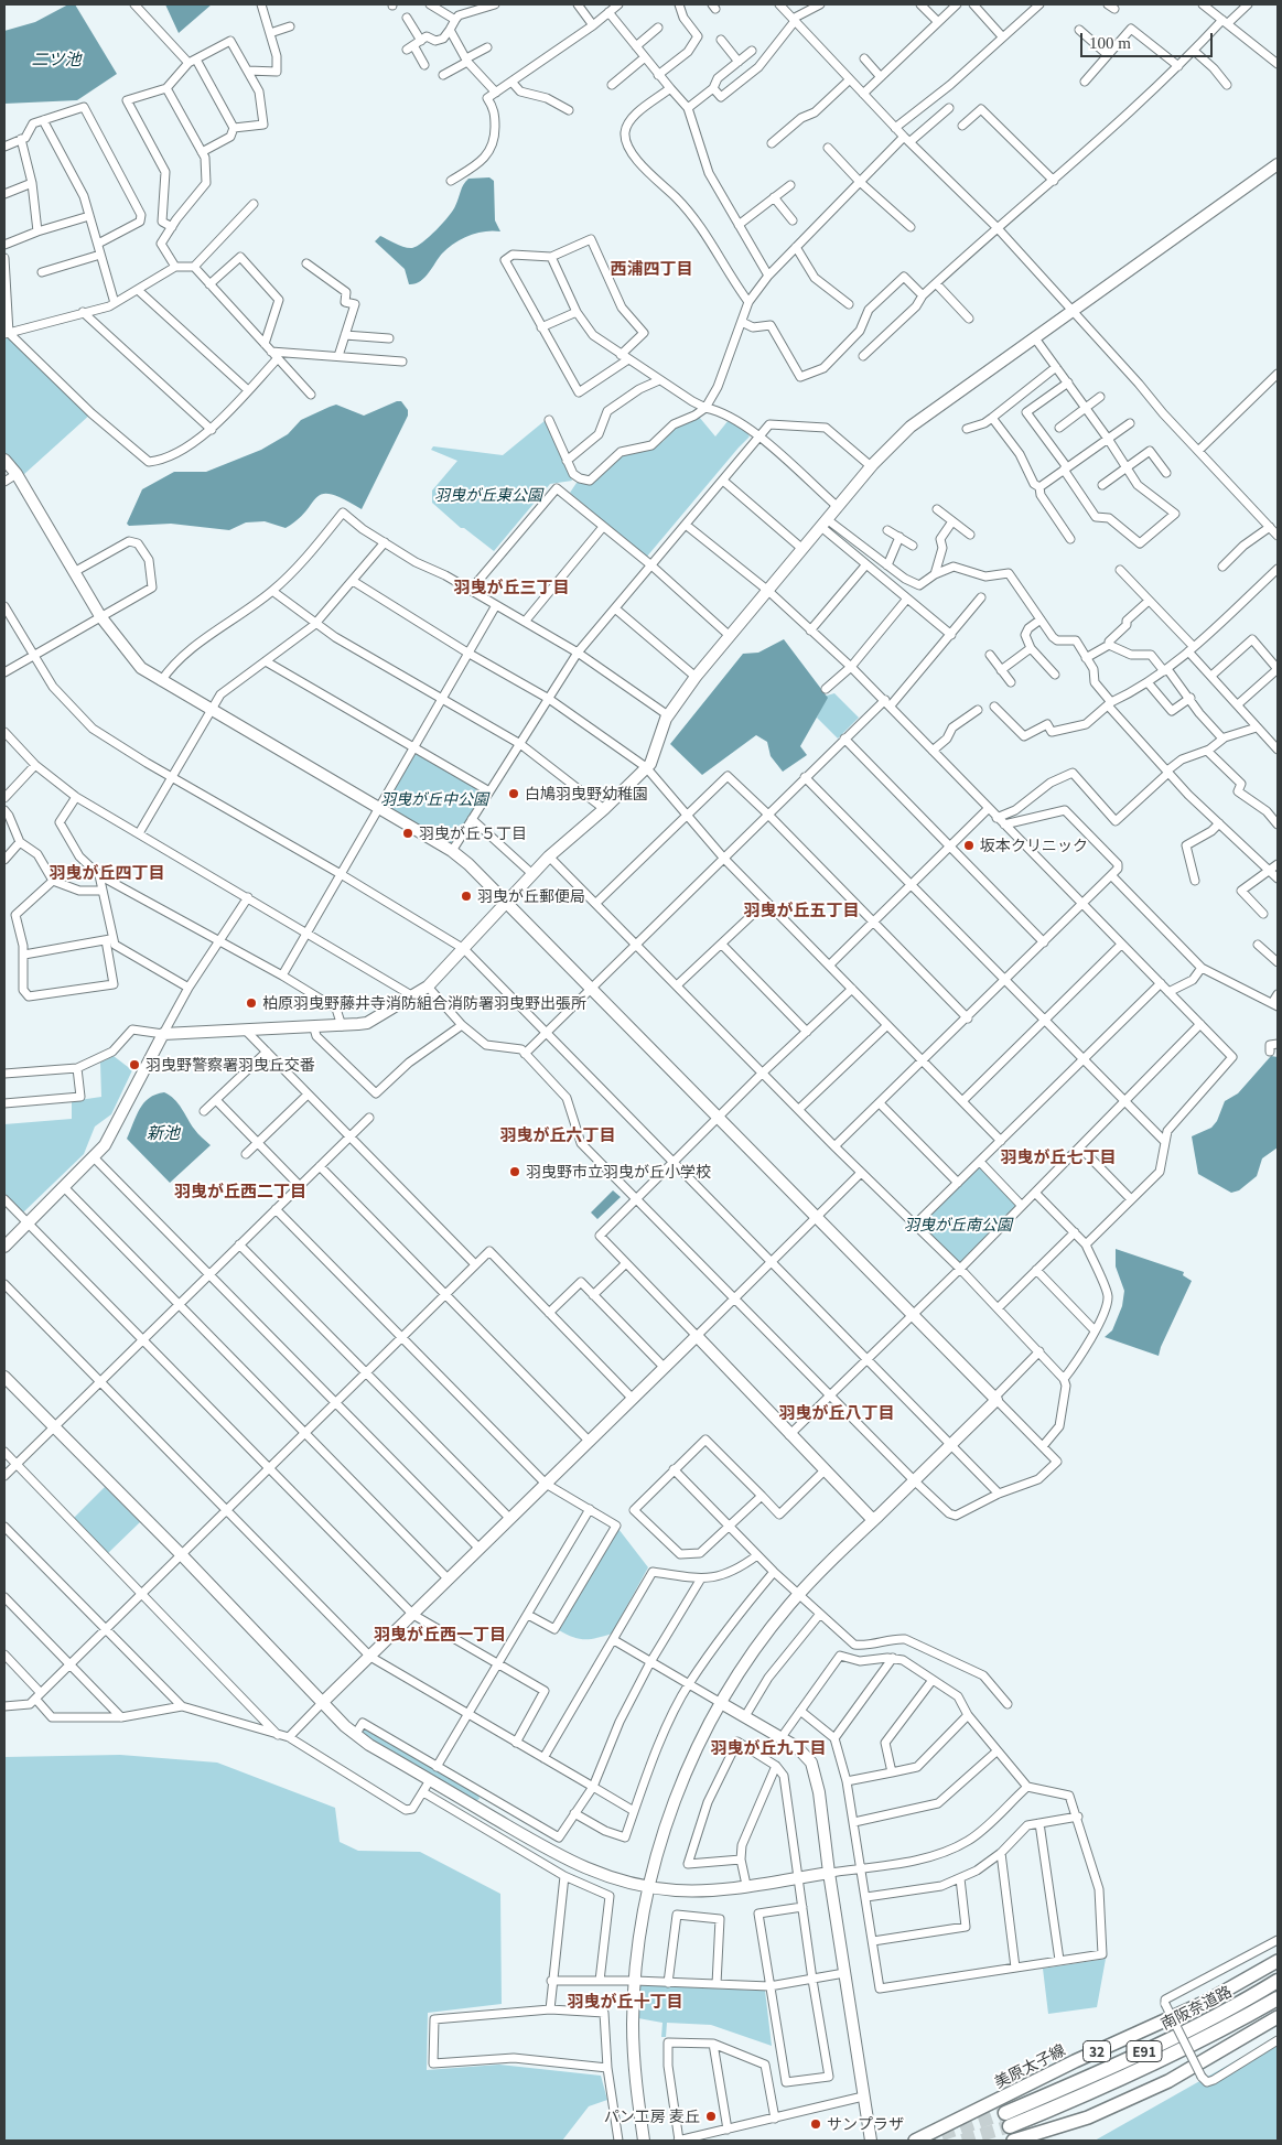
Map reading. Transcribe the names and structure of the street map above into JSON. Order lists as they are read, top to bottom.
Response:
{
  "streets": {
    "highway": ["南阪奈道路", "E91"],
    "main road": ["32", "美原太子線"]
  },
  "districts": [
    "西浦四丁目",
    "羽曳が丘三丁目",
    "羽曳が丘四丁目",
    "羽曳が丘五丁目",
    "羽曳が丘六丁目",
    "羽曳が丘七丁目",
    "羽曳が丘西二丁目",
    "羽曳が丘八丁目",
    "羽曳が丘西一丁目",
    "羽曳が丘九丁目",
    "羽曳が丘十丁目"
  ],
  "water": ["二ツ池", "新池"],
  "parks": ["羽曳が丘東公園", "羽曳が丘中公園", "羽曳が丘南公園"],
  "places": [
    "白鳩羽曳野幼稚園",
    "羽曳が丘５丁目",
    "坂本クリニック",
    "羽曳が丘郵便局",
    "柏原羽曳野藤井寺消防組合消防署羽曳野出張所",
    "羽曳野警察署羽曳丘交番",
    "羽曳野市立羽曳が丘小学校",
    "パン工房 麦丘",
    "サンプラザ"
  ],
  "scale_bar": "100 m"
}
